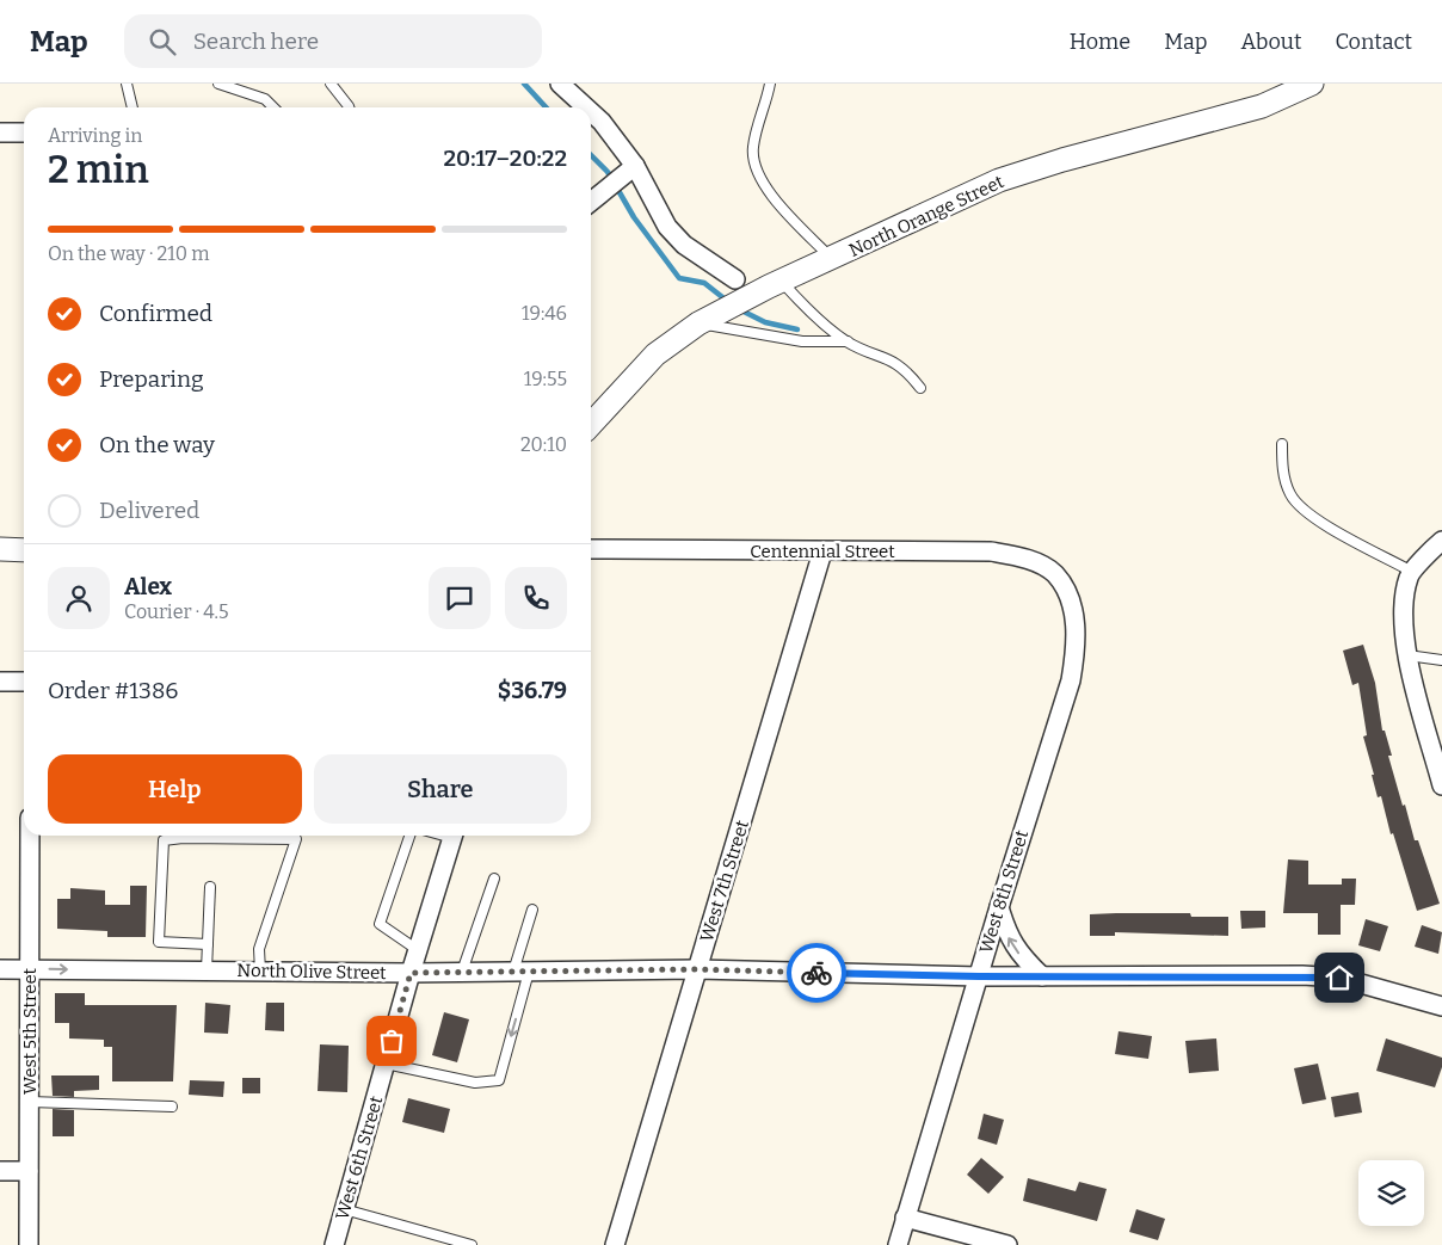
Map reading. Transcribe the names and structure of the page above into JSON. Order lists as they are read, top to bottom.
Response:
{
  "streets": {
    "street": [
      "North Orange Street",
      "Centennial Street",
      "West 7th Street",
      "West 8th Street",
      "North Olive Street",
      "West 5th Street",
      "West 6th Street"
    ]
  },
  "crossings": [
    ["Centennial Street", "West 7th Street"],
    ["Centennial Street", "West 8th Street"],
    ["West 7th Street", "North Olive Street"],
    ["West 8th Street", "North Olive Street"],
    ["North Olive Street", "West 5th Street"],
    ["North Olive Street", "West 6th Street"]
  ],
  "page": {
    "header": "Map",
    "search": "Search here",
    "nav": [
      "Home",
      "Map",
      "About",
      "Contact"
    ],
    "heading": ["2 min", "Arriving in", "20:17–20:22"],
    "panel": [
      "Alex",
      "Courier · 4.5",
      "Order #1386",
      "$36.79"
    ],
    "bar": "On the way · 210 m",
    "list": [
      ["Confirmed", "19:46"],
      ["Preparing", "19:55"],
      ["On the way", "20:10"],
      "Delivered"
    ],
    "buttons": ["Help", "Share"]
  }
}
